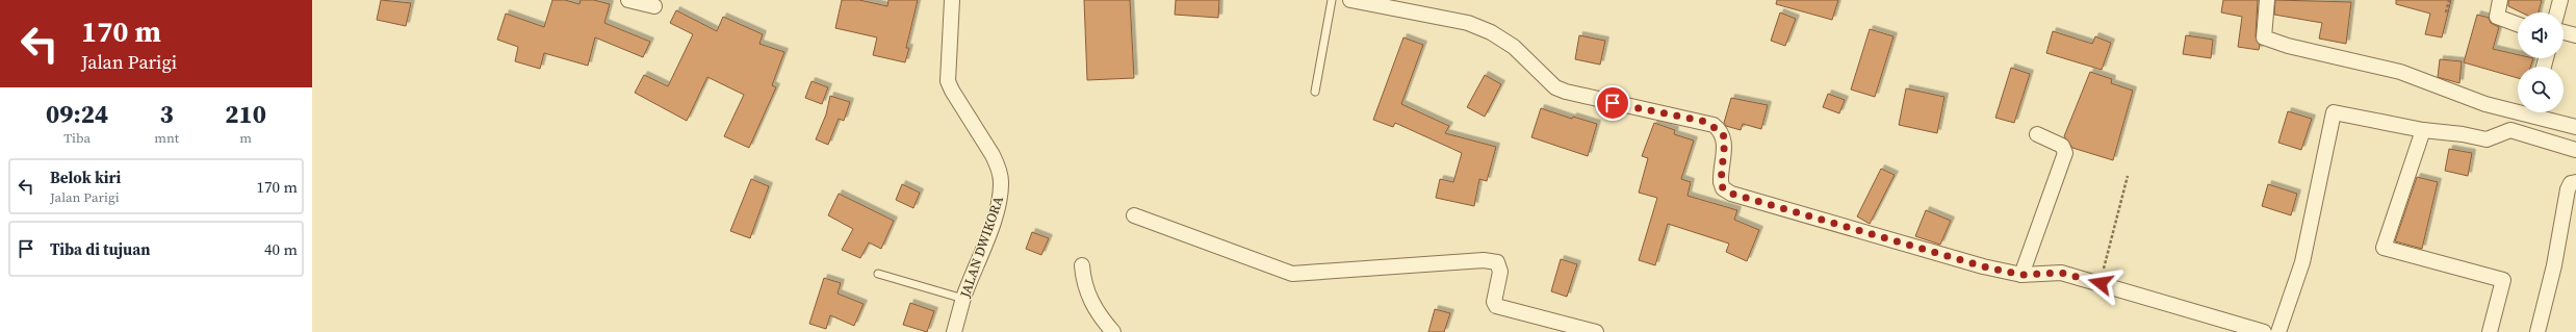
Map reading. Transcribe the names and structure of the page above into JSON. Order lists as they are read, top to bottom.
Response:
{
  "streets": {
    "street": ["JALAN DWIKORA"]
  },
  "page": {
    "turn": ["170 m", "Jalan Parigi"],
    "eta": [
      "09:24",
      "Tiba",
      "3",
      "mnt",
      "210",
      "m"
    ],
    "list": [
      {
        "name": "Belok kiri",
        "note": "Jalan Parigi",
        "value": "170 m"
      },
      {
        "name": "Tiba di tujuan",
        "value": "40 m"
      }
    ]
  }
}
